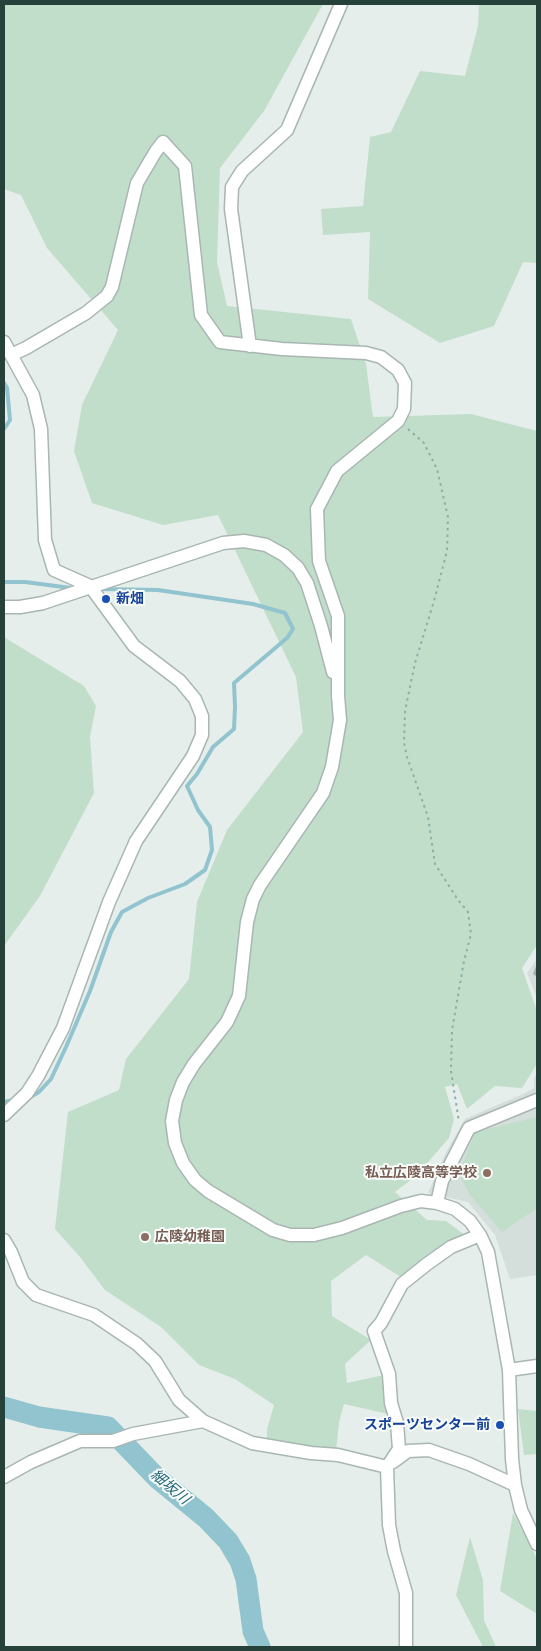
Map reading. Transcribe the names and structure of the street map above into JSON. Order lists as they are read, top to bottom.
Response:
{
  "water": ["細坂川"],
  "places": [
    "新畑",
    "私立広陵高等学校",
    "広陵幼稚園",
    "スポーツセンター前"
  ]
}
